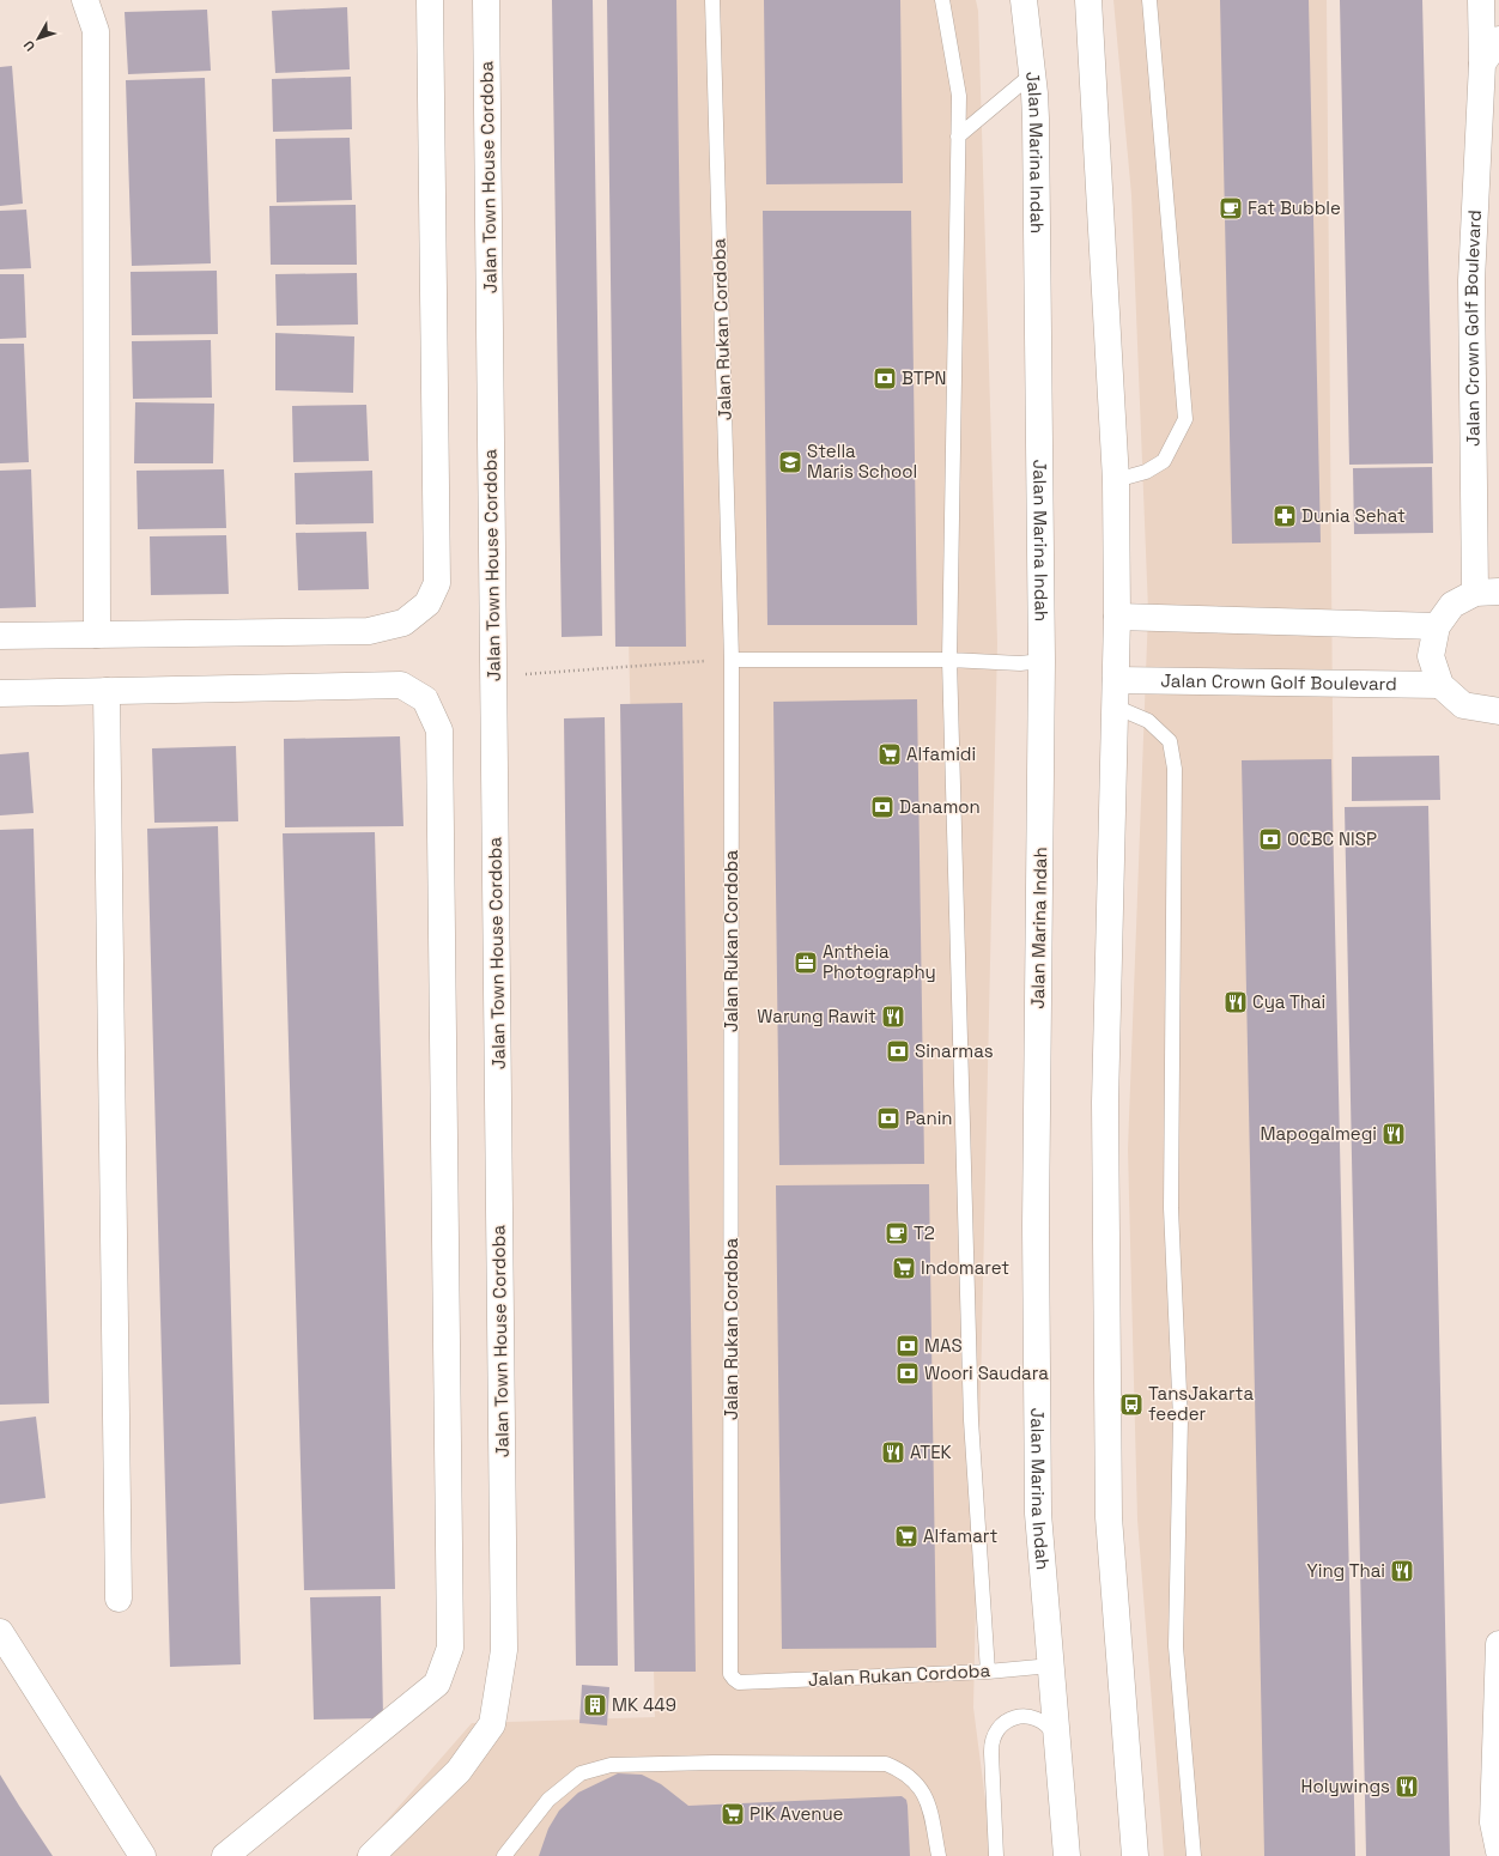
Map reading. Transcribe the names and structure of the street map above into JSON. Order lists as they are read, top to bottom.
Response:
{
  "streets": {
    "street": ["Jalan Marina Indah", "Jalan Town House Cordoba", "Jalan Crown Golf Boulevard"],
    "lane": ["Jalan Rukan Cordoba"]
  },
  "crossings": [
    ["Jalan Marina Indah", "Jalan Rukan Cordoba"]
  ],
  "places": {
    "cafe": ["Fat Bubble", "T2"],
    "bank": [
      "BTPN",
      "Danamon",
      "OCBC NISP",
      "Sinarmas",
      "Panin",
      "MAS",
      "Woori Saudara"
    ],
    "school or university": ["Stella Maris School"],
    "pharmacy": ["Dunia Sehat"],
    "supermarket": [
      "Alfamidi",
      "Indomaret",
      "Alfamart",
      "PIK Avenue"
    ],
    "office": ["Antheia Photography"],
    "restaurant": [
      "Cya Thai",
      "Warung Rawit",
      "Mapogalmegi",
      "ATEK",
      "Ying Thai",
      "Holywings"
    ],
    "bus stop": ["TansJakarta feeder"],
    "building": ["MK 449"]
  },
  "north": "bottom left"
}
